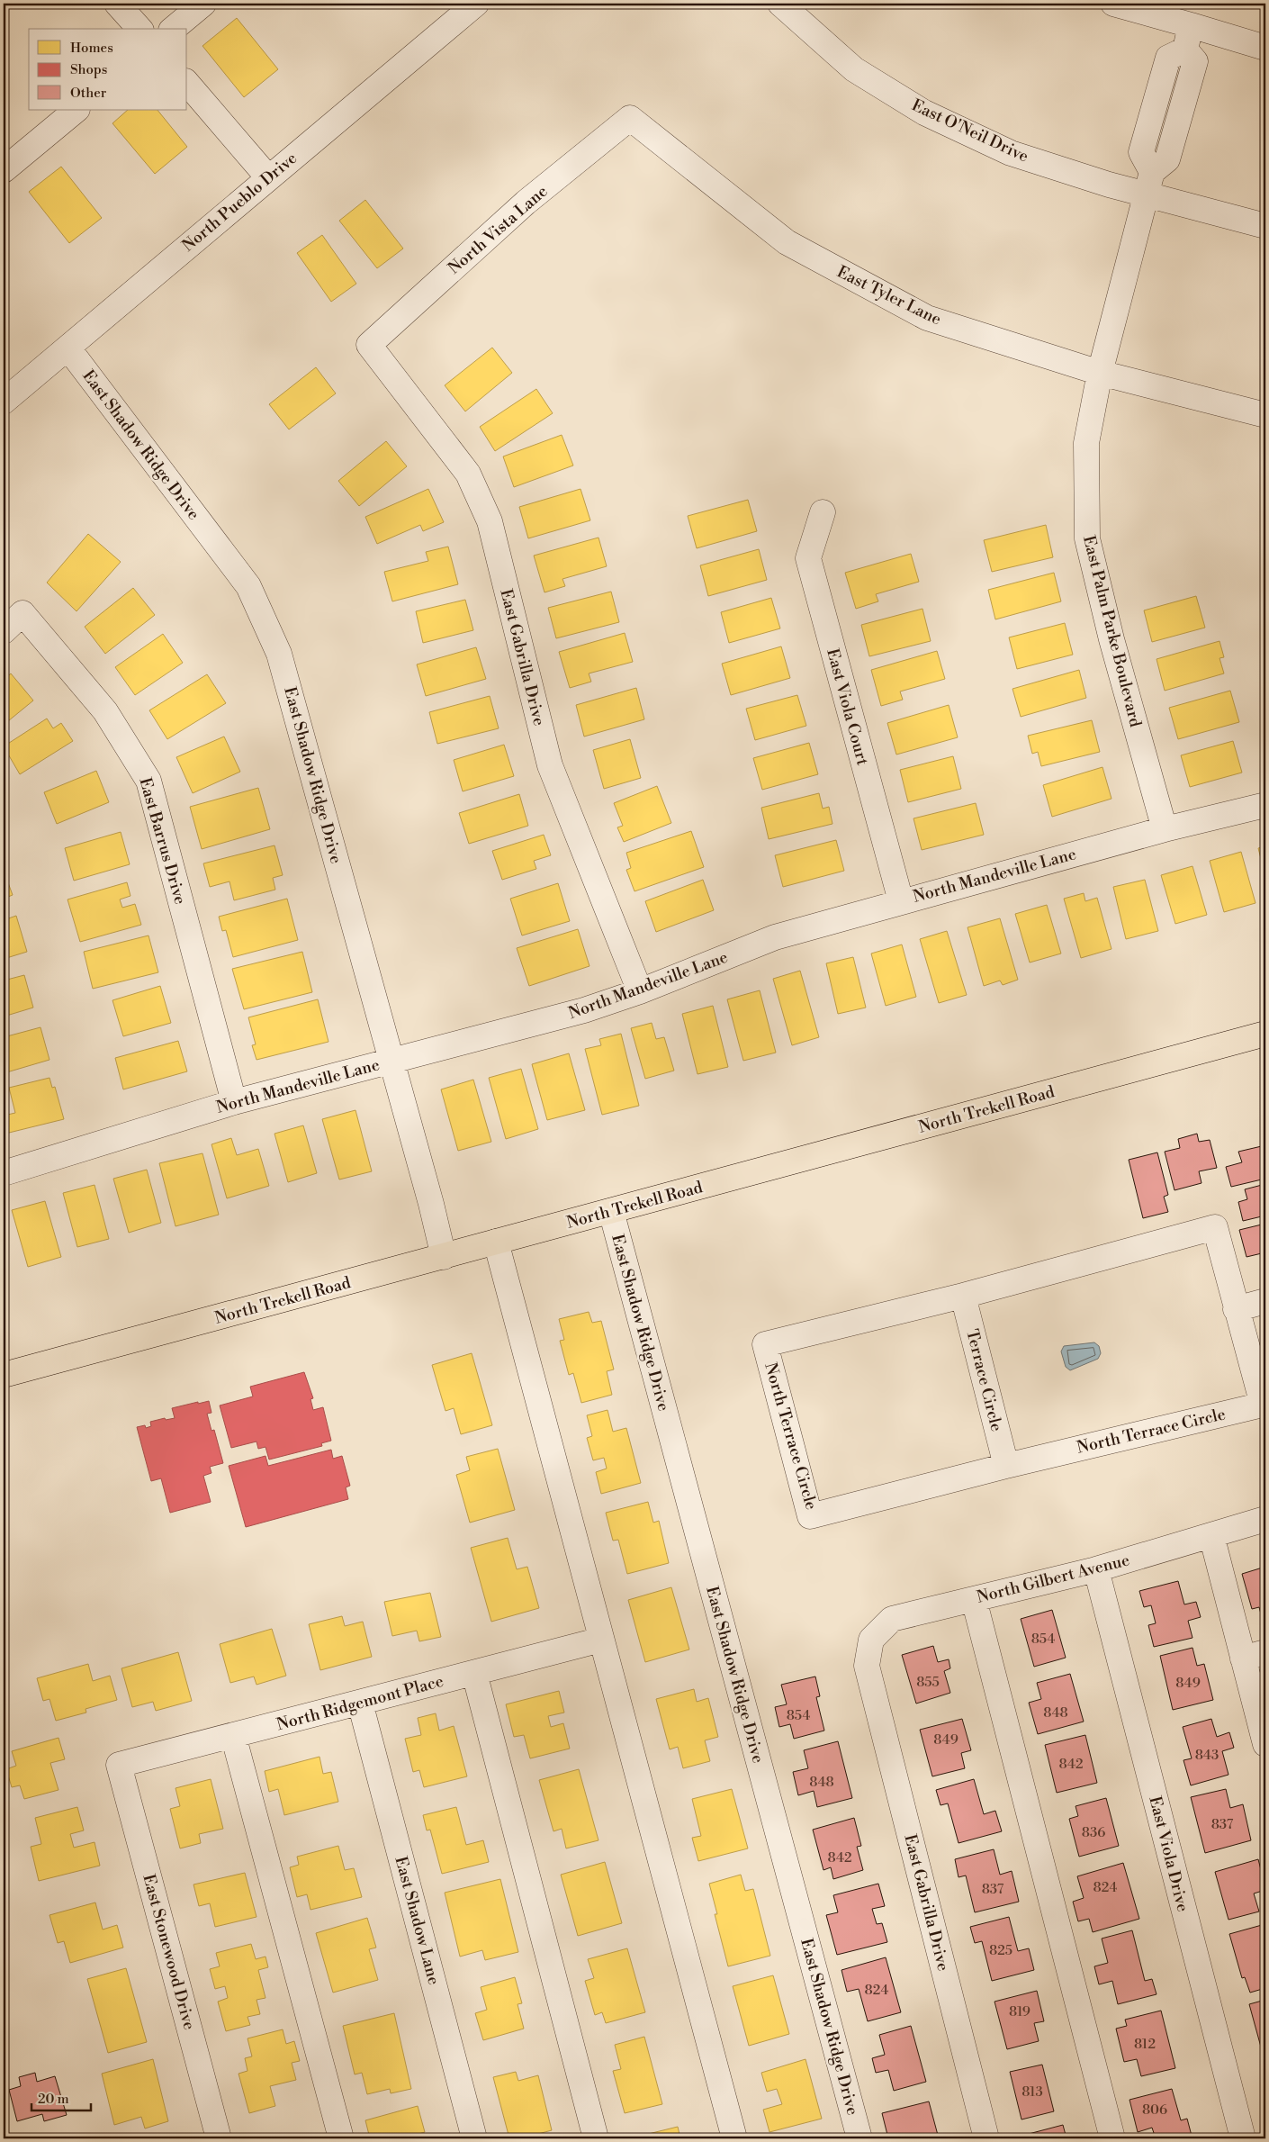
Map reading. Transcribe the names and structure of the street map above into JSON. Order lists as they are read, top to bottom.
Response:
{
  "streets": {
    "main road": ["North Trekell Road"],
    "street": [
      "East O'Neil Drive",
      "North Pueblo Drive",
      "North Vista Lane",
      "East Tyler Lane",
      "East Shadow Ridge Drive",
      "East Palm Parke Boulevard",
      "East Gabrilla Drive",
      "East Viola Court",
      "East Barrus Drive",
      "North Mandeville Lane",
      "Terrace Circle",
      "North Terrace Circle",
      "North Gilbert Avenue",
      "North Ridgemont Place",
      "East Viola Drive",
      "East Shadow Lane",
      "East Stonewood Drive"
    ]
  },
  "crossings": [
    ["East O'Neil Drive", "East Palm Parke Boulevard"],
    ["North Pueblo Drive", "East Shadow Ridge Drive"],
    ["North Vista Lane", "East Tyler Lane"],
    ["North Vista Lane", "East Gabrilla Drive"],
    ["East Tyler Lane", "East Palm Parke Boulevard"],
    ["East Shadow Ridge Drive", "North Mandeville Lane"],
    ["East Shadow Ridge Drive", "North Trekell Road"],
    ["East Palm Parke Boulevard", "North Mandeville Lane"],
    ["East Gabrilla Drive", "North Mandeville Lane"],
    ["East Gabrilla Drive", "North Gilbert Avenue"],
    ["East Viola Court", "North Mandeville Lane"],
    ["East Barrus Drive", "North Mandeville Lane"],
    ["Terrace Circle", "North Terrace Circle"],
    ["North Gilbert Avenue", "East Viola Drive"],
    ["North Ridgemont Place", "East Shadow Lane"],
    ["North Ridgemont Place", "East Stonewood Drive"]
  ],
  "house_numbers": [
    "854",
    "855",
    "849",
    "848",
    "854",
    "849",
    "843",
    "842",
    "848",
    "837",
    "836",
    "842",
    "824",
    "837",
    "825",
    "824",
    "819",
    "812",
    "813",
    "806"
  ],
  "legend": ["Homes", "Shops", "Other"],
  "scale_bar": "20 m"
}
